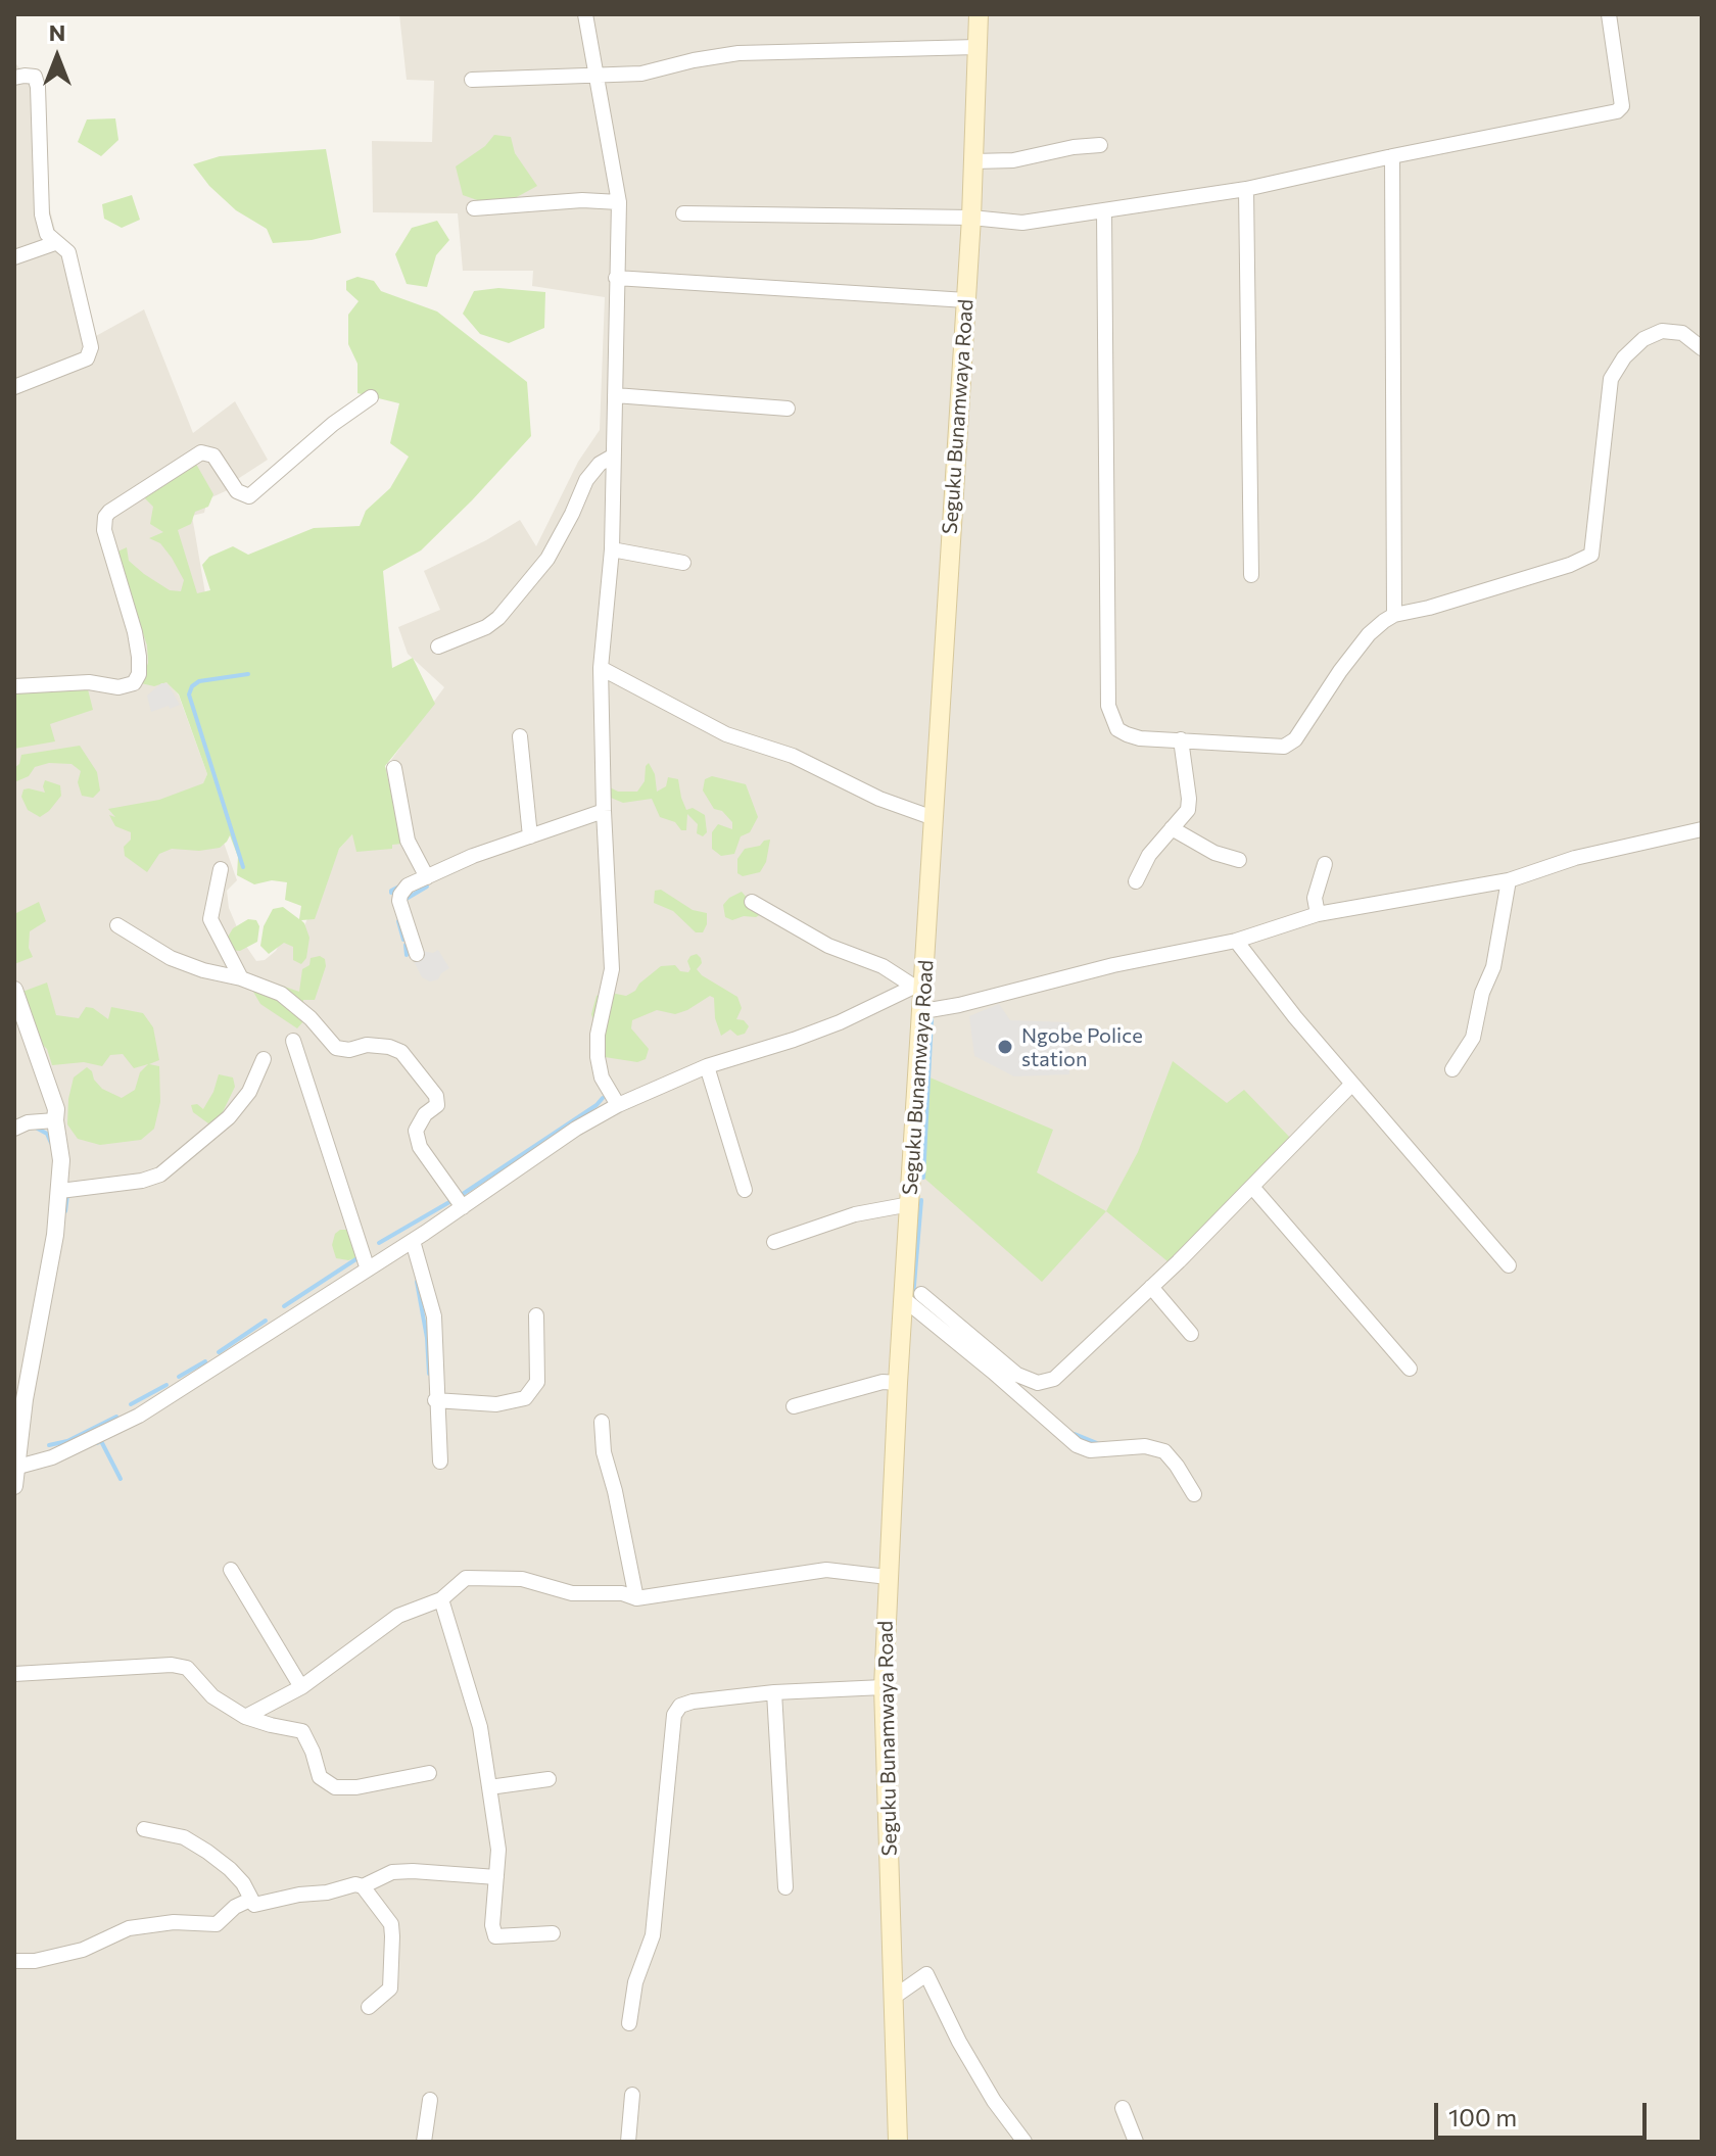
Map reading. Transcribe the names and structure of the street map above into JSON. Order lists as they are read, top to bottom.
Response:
{
  "streets": {
    "main road": ["Seguku Bunamwaya Road"]
  },
  "places": ["Ngobe Police station"],
  "scale_bar": "100 m",
  "north": "top"
}
